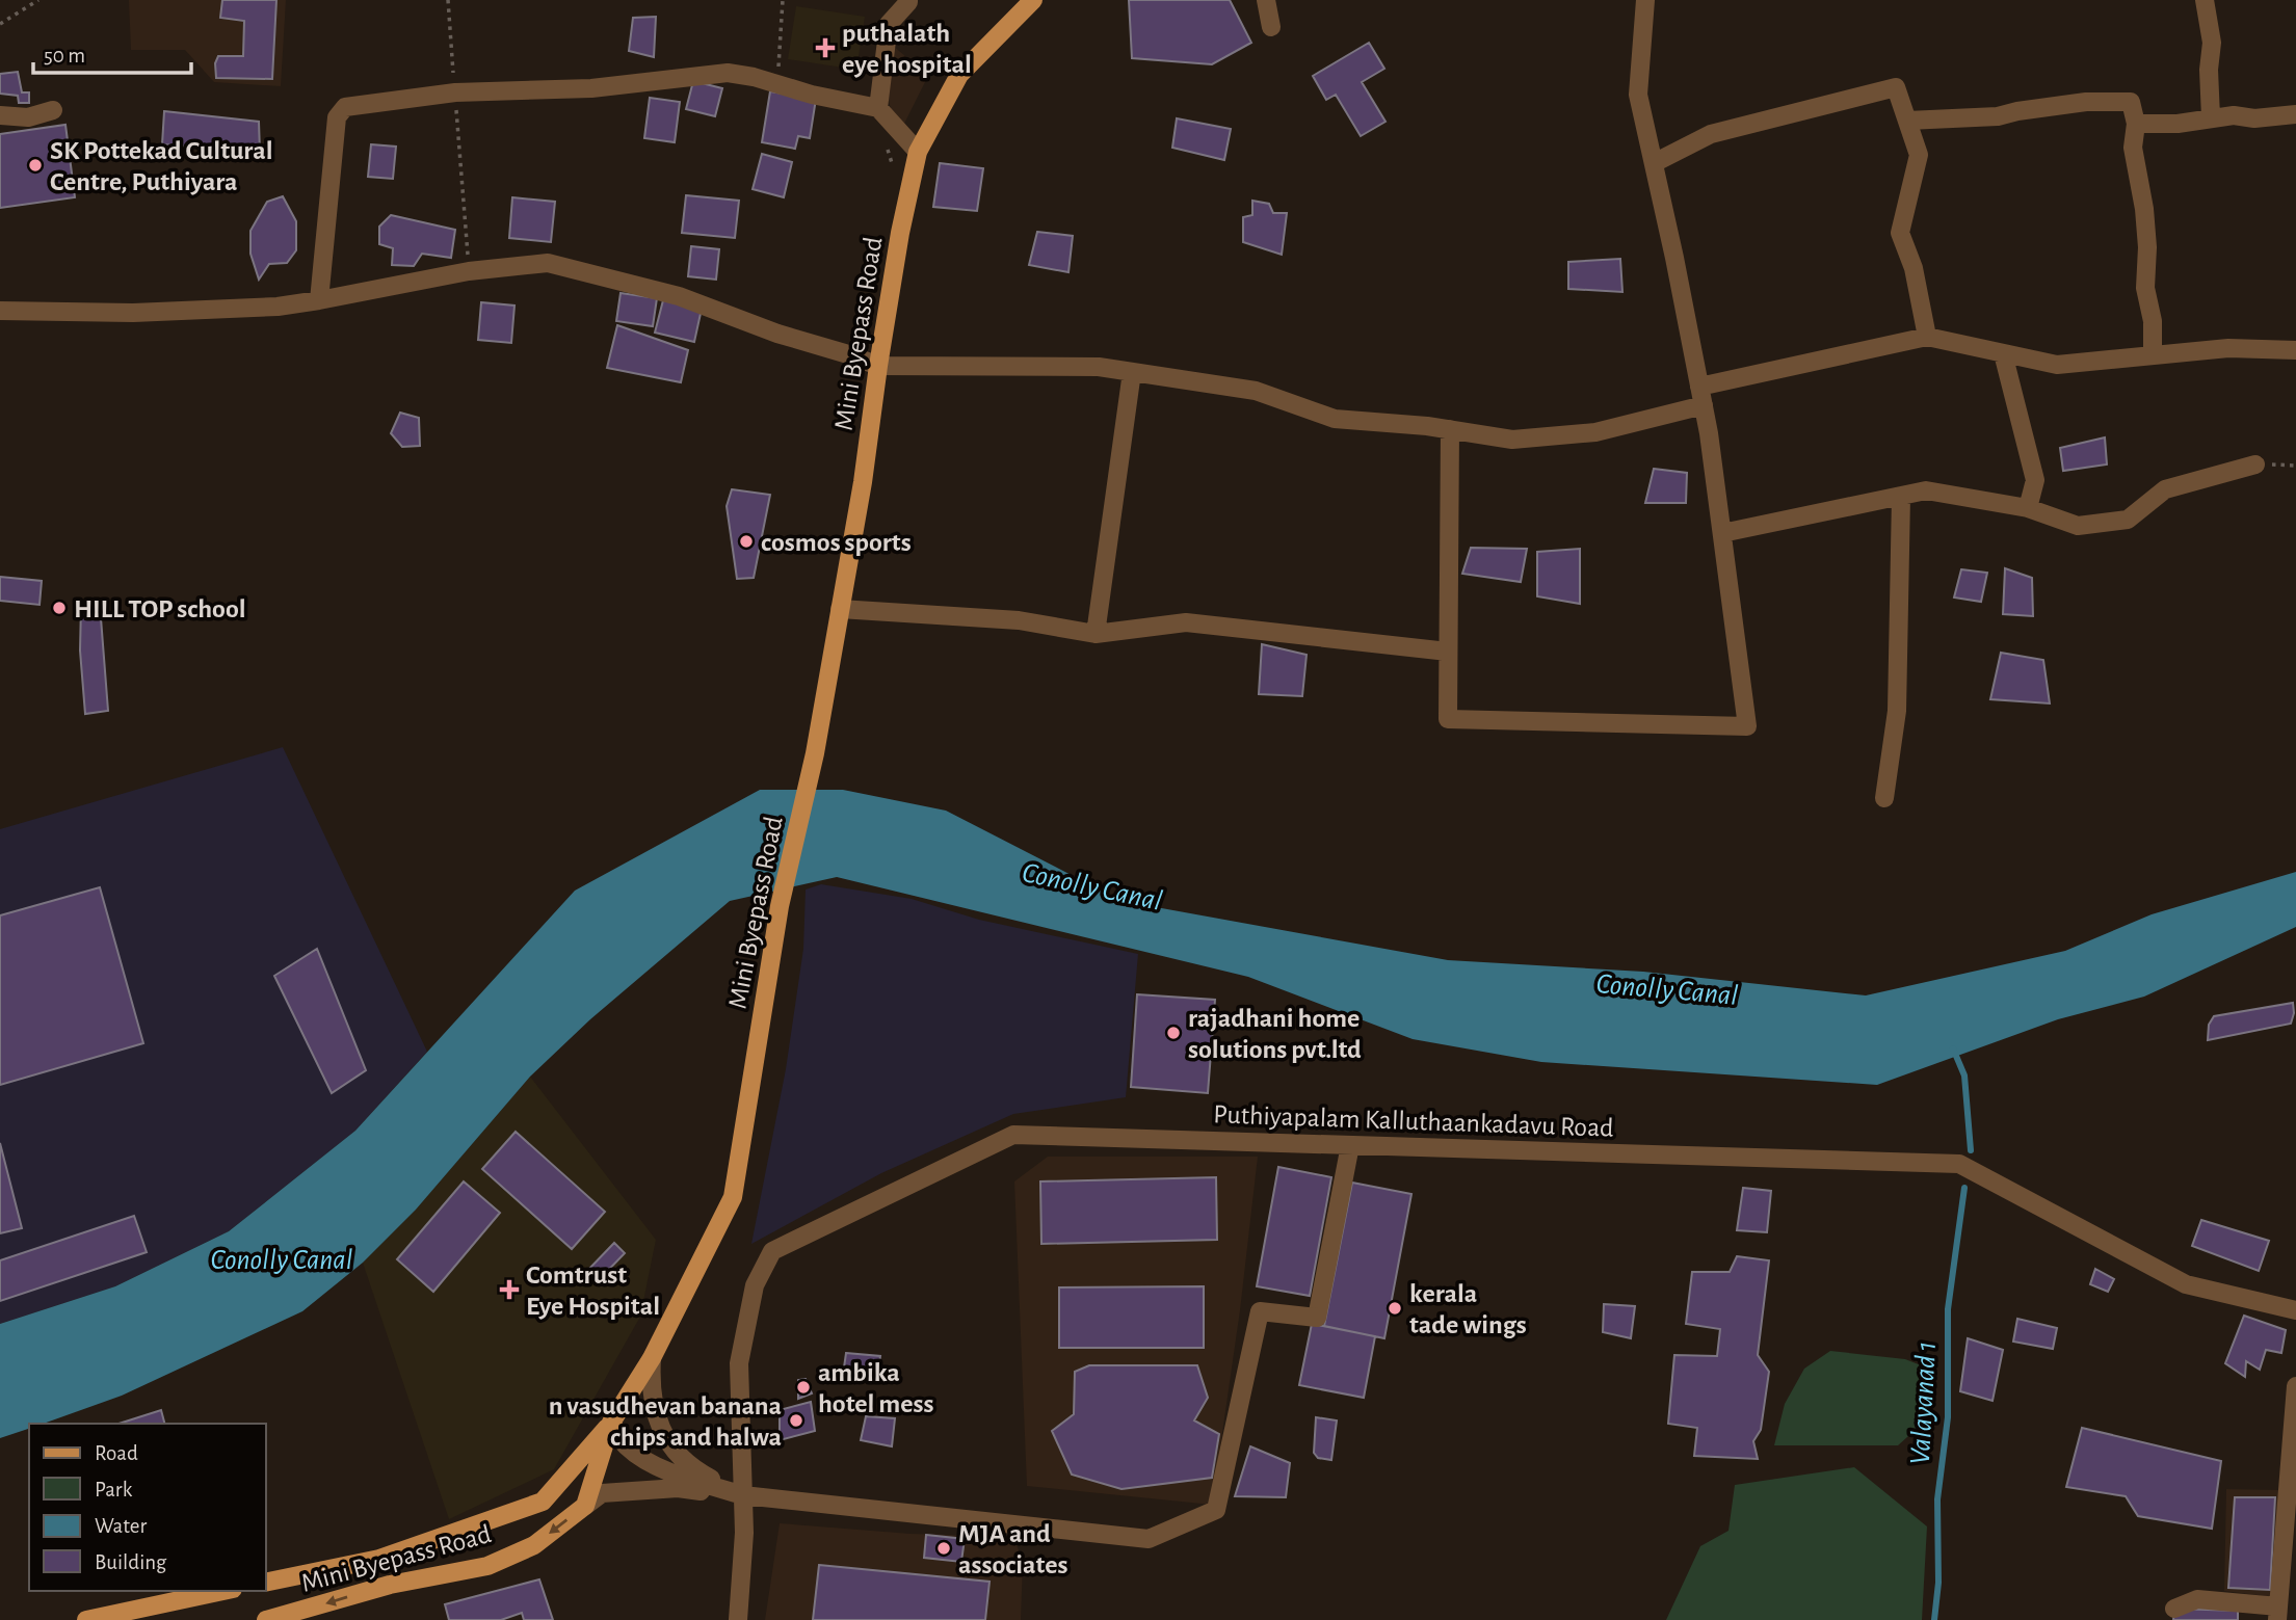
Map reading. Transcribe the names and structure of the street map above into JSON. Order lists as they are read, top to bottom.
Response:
{
  "streets": {
    "main road": ["Mini Byepass Road"],
    "street": ["Puthiyapalam Kalluthaankadavu Road"]
  },
  "water": ["Conolly Canal", "Valayanad 1"],
  "places": {
    "health": ["puthalath eye hospital", "Comtrust Eye Hospital"],
    "other": [
      "SK Pottekad Cultural Centre, Puthiyara",
      "cosmos sports",
      "HILL TOP school",
      "rajadhani home solutions pvt.ltd",
      "kerala tade wings",
      "ambika hotel mess",
      "n vasudhevan banana chips and halwa",
      "MJA and associates"
    ]
  },
  "legend": [
    "Road",
    "Park",
    "Water",
    "Building"
  ],
  "scale_bar": "50 m"
}
